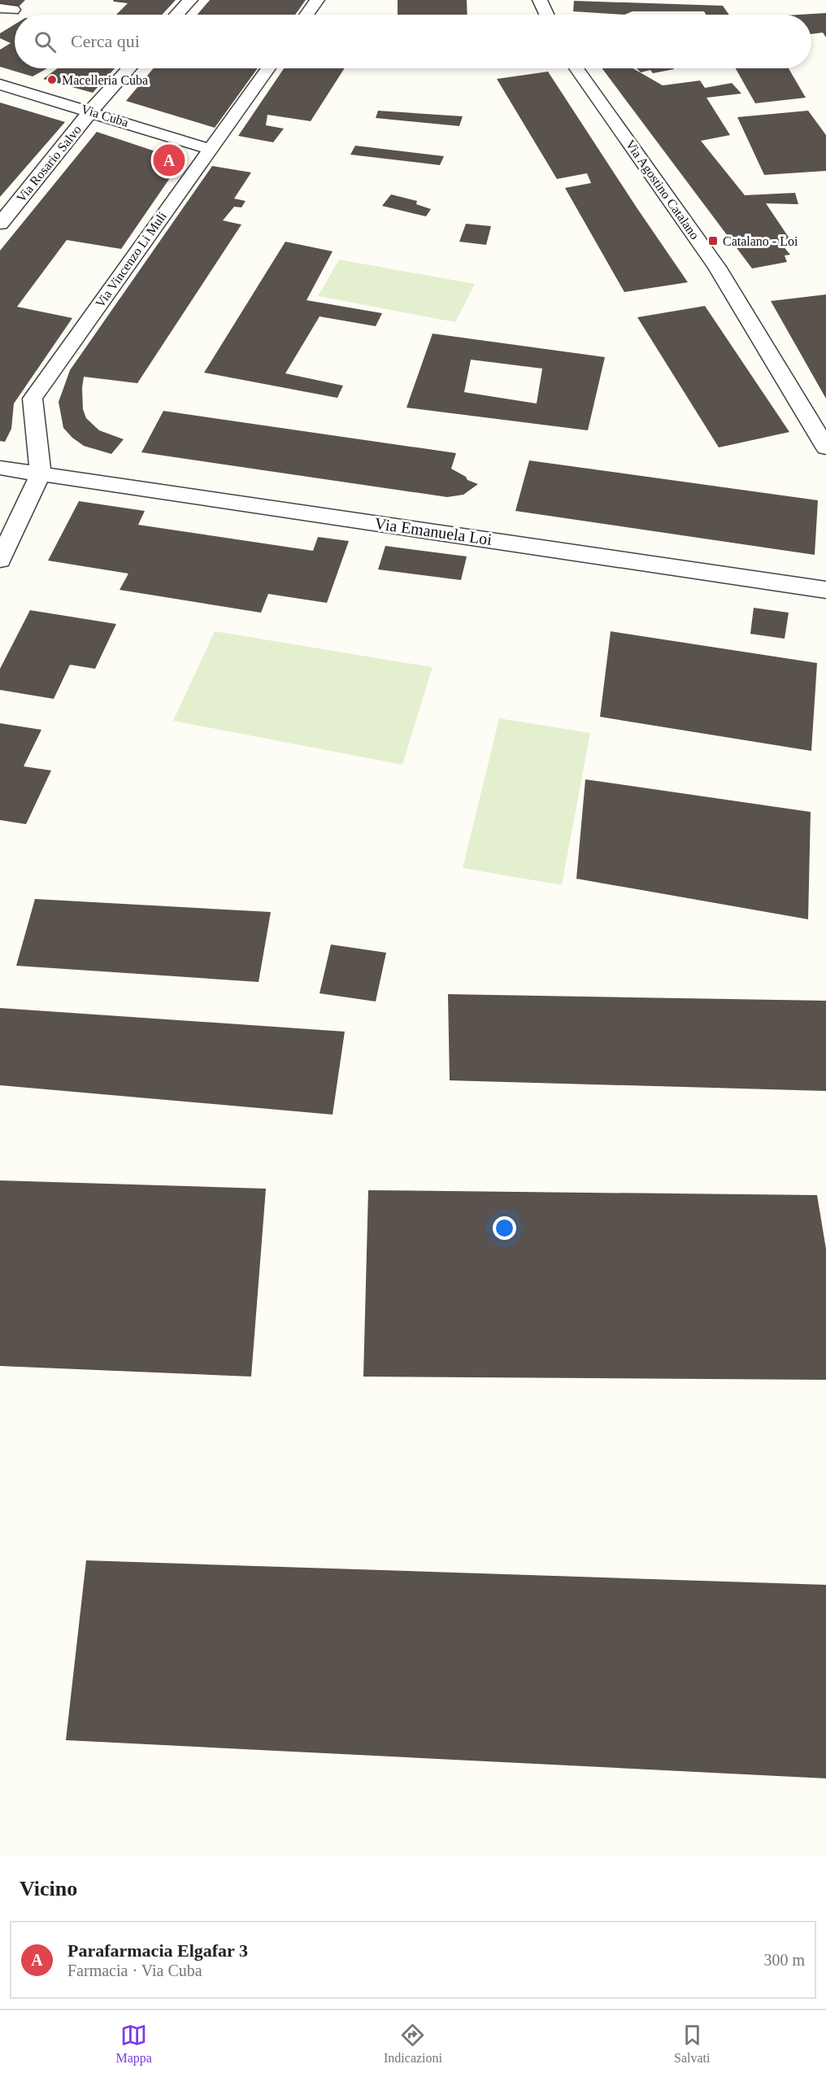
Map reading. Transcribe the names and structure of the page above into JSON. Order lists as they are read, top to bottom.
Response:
{
  "streets": {
    "street": [
      "Via Cuba",
      "Via Rosario Salvo",
      "Via Agostino Catalano",
      "Via Vincenzo Li Muli",
      "Via Emanuela Loi"
    ]
  },
  "crossings": [
    ["Via Cuba", "Via Rosario Salvo"],
    ["Via Cuba", "Via Vincenzo Li Muli"],
    ["Via Vincenzo Li Muli", "Via Emanuela Loi"]
  ],
  "places": {
    "other": ["Macelleria Cuba"],
    "transit": ["Catalano - Loi"]
  },
  "page": {
    "search": "Cerca qui",
    "pins": "A",
    "heading": "Vicino",
    "list": [
      {
        "mark": "A",
        "name": "Parafarmacia Elgafar 3",
        "note": "Farmacia · Via Cuba",
        "value": "300 m"
      }
    ],
    "nav": ["Mappa", "Indicazioni", "Salvati"]
  }
}
